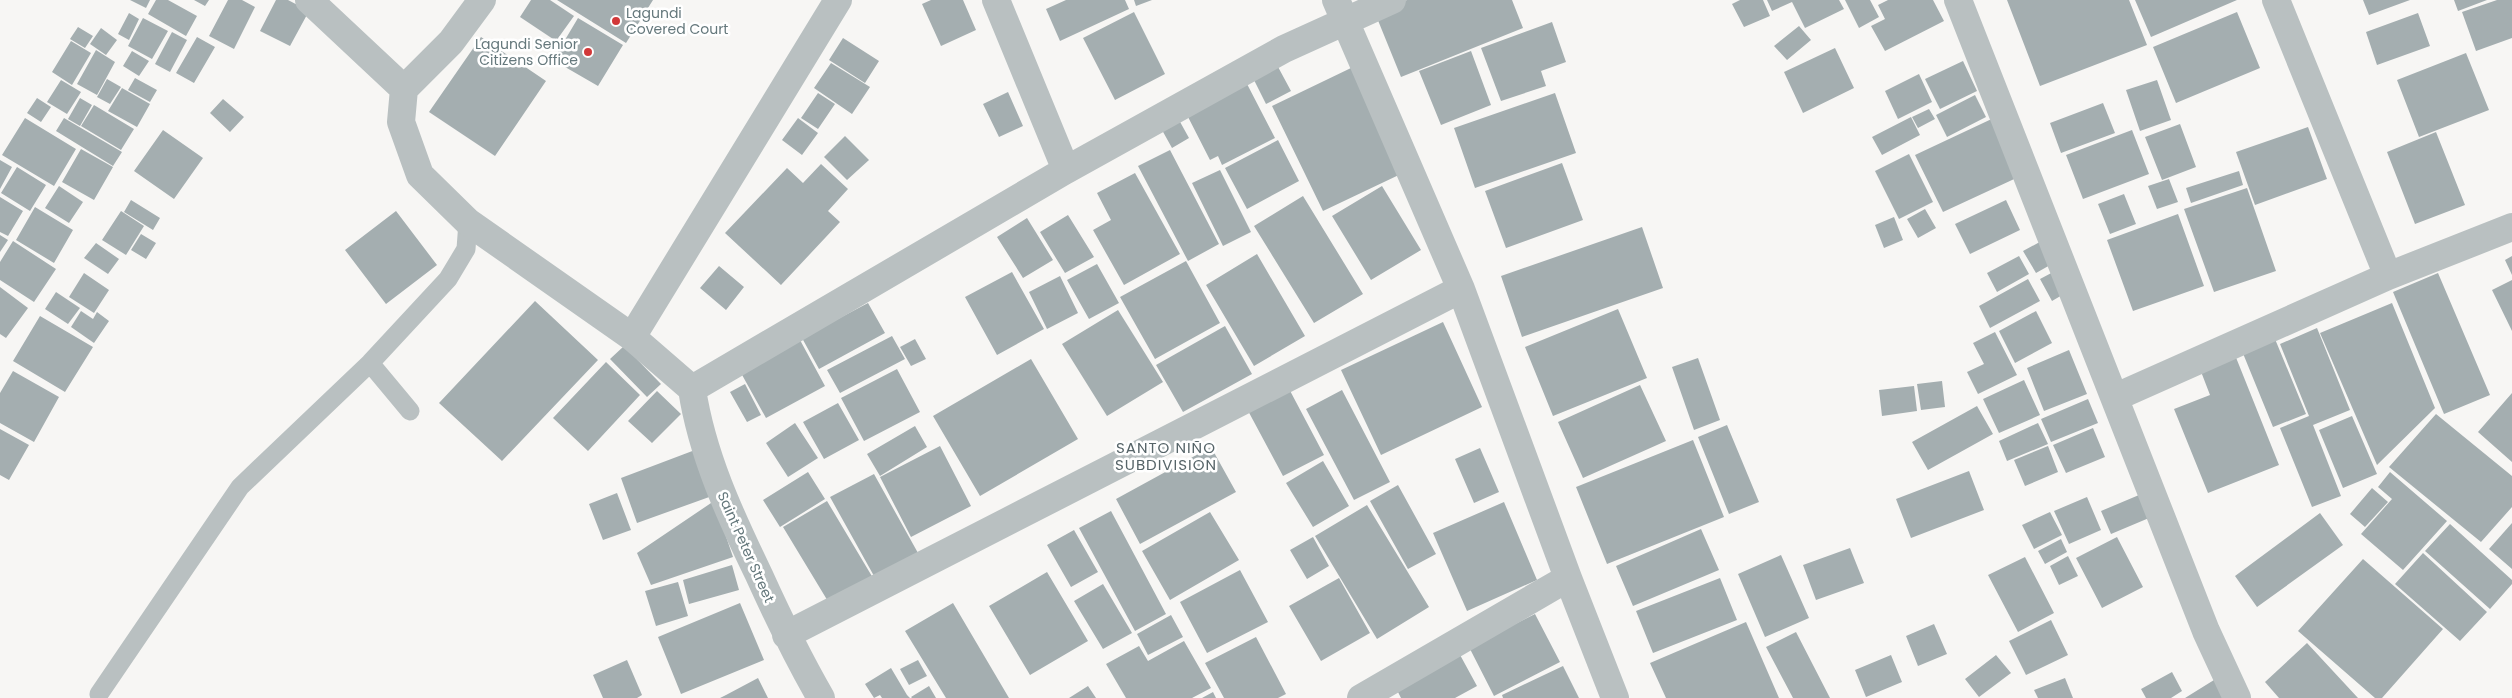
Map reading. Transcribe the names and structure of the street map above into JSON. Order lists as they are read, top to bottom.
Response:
{
  "streets": {
    "street": ["Saint Peter Street"]
  },
  "districts": ["SANTO NIÑO SUBDIVISION"],
  "places": ["Lagundi Covered Court", "Lagundi Senior Citizens Office"]
}
